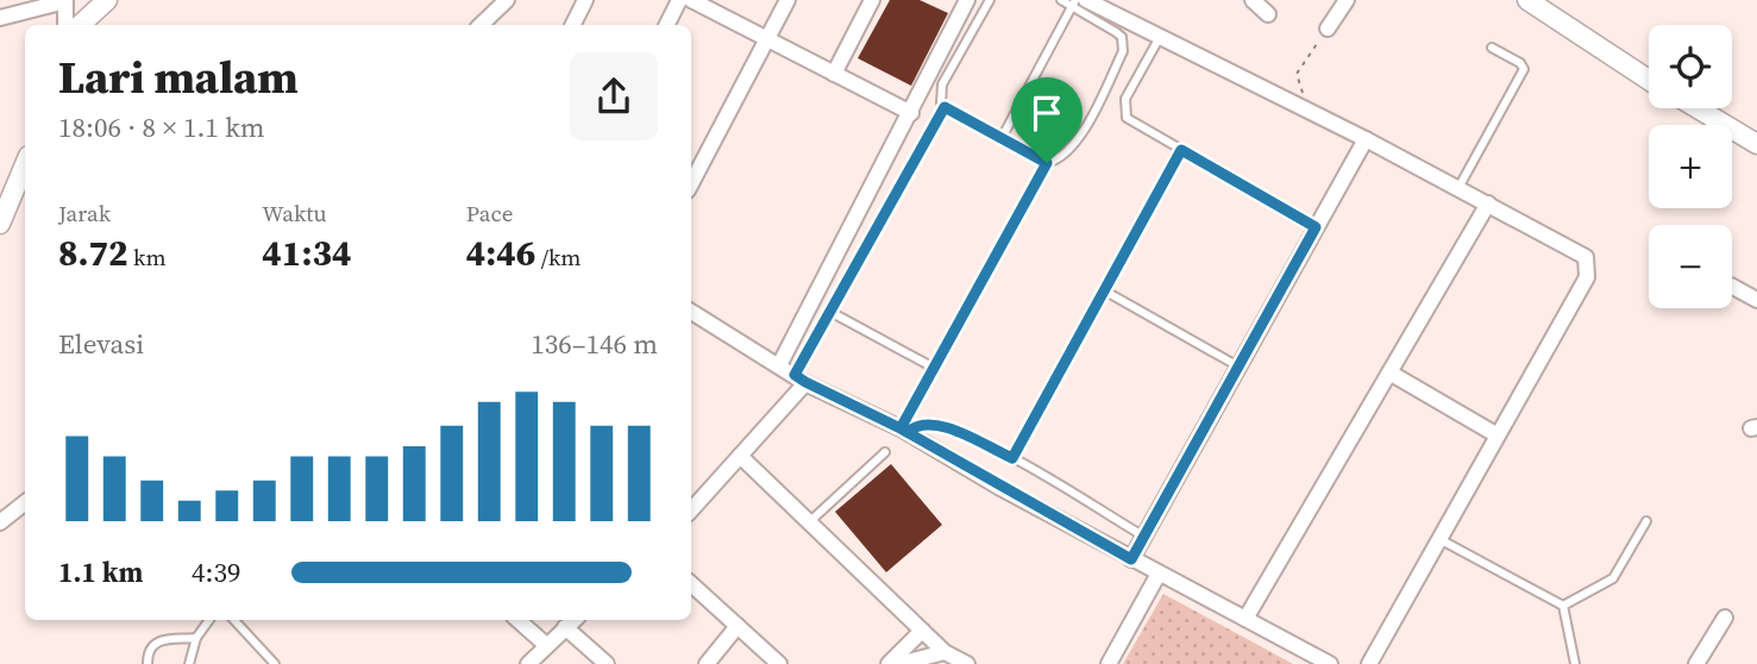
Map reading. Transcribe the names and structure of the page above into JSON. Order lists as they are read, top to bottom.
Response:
{
  "page": {
    "map_buttons": ["+", "−"],
    "heading": ["Lari malam", "18:06 · 8 × 1.1 km"],
    "stats": [
      ["Jarak", "8.72 km"],
      ["Waktu", "41:34"],
      ["Pace", "4:46 /km"]
    ],
    "chart": ["Elevasi", "136–146 m"],
    "list": [
      {
        "name": "1.1 km",
        "note": "4:39"
      }
    ]
  }
}
